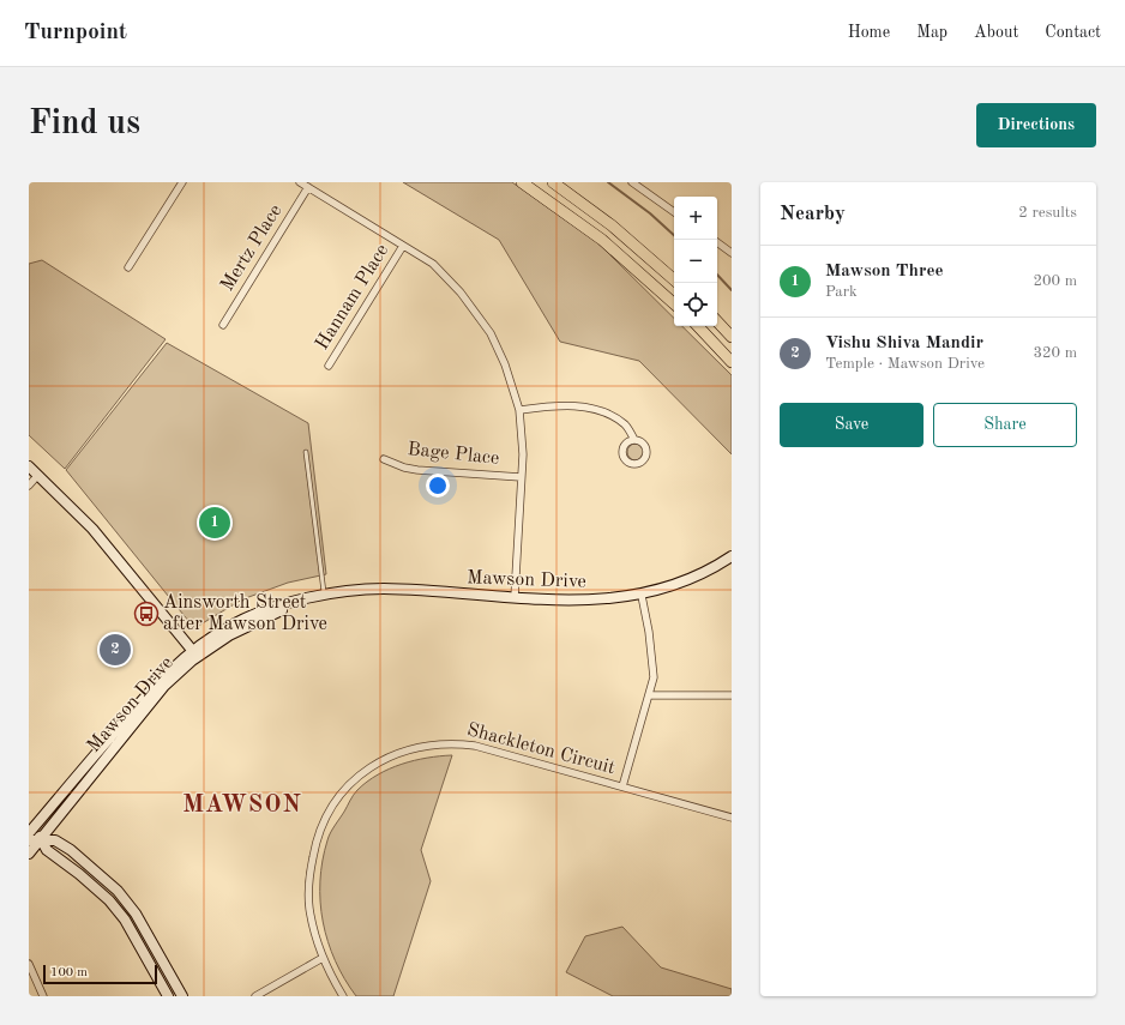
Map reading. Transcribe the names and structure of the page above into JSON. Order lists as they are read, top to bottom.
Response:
{
  "streets": {
    "main road": ["Mawson Drive"],
    "street": [
      "Mertz Place",
      "Hannam Place",
      "Bage Place",
      "Shackleton Circuit"
    ]
  },
  "districts": ["MAWSON"],
  "places": {
    "bus stop": ["Ainsworth Street after Mawson Drive"]
  },
  "scale_bar": "100 m",
  "page": {
    "header": "Turnpoint",
    "nav": [
      "Home",
      "Map",
      "About",
      "Contact"
    ],
    "buttons": [
      "Directions",
      ["Save", "Share"]
    ],
    "title": "Find us",
    "heading": ["Nearby", "2 results"],
    "map_buttons": ["+", "−"],
    "list": [
      {
        "mark": "1",
        "name": "Mawson Three",
        "note": "Park",
        "value": "200 m"
      },
      {
        "mark": "2",
        "name": "Vishu Shiva Mandir",
        "note": "Temple · Mawson Drive",
        "value": "320 m"
      }
    ],
    "pins": ["1", "2"],
    "scale": "100 m"
  }
}
